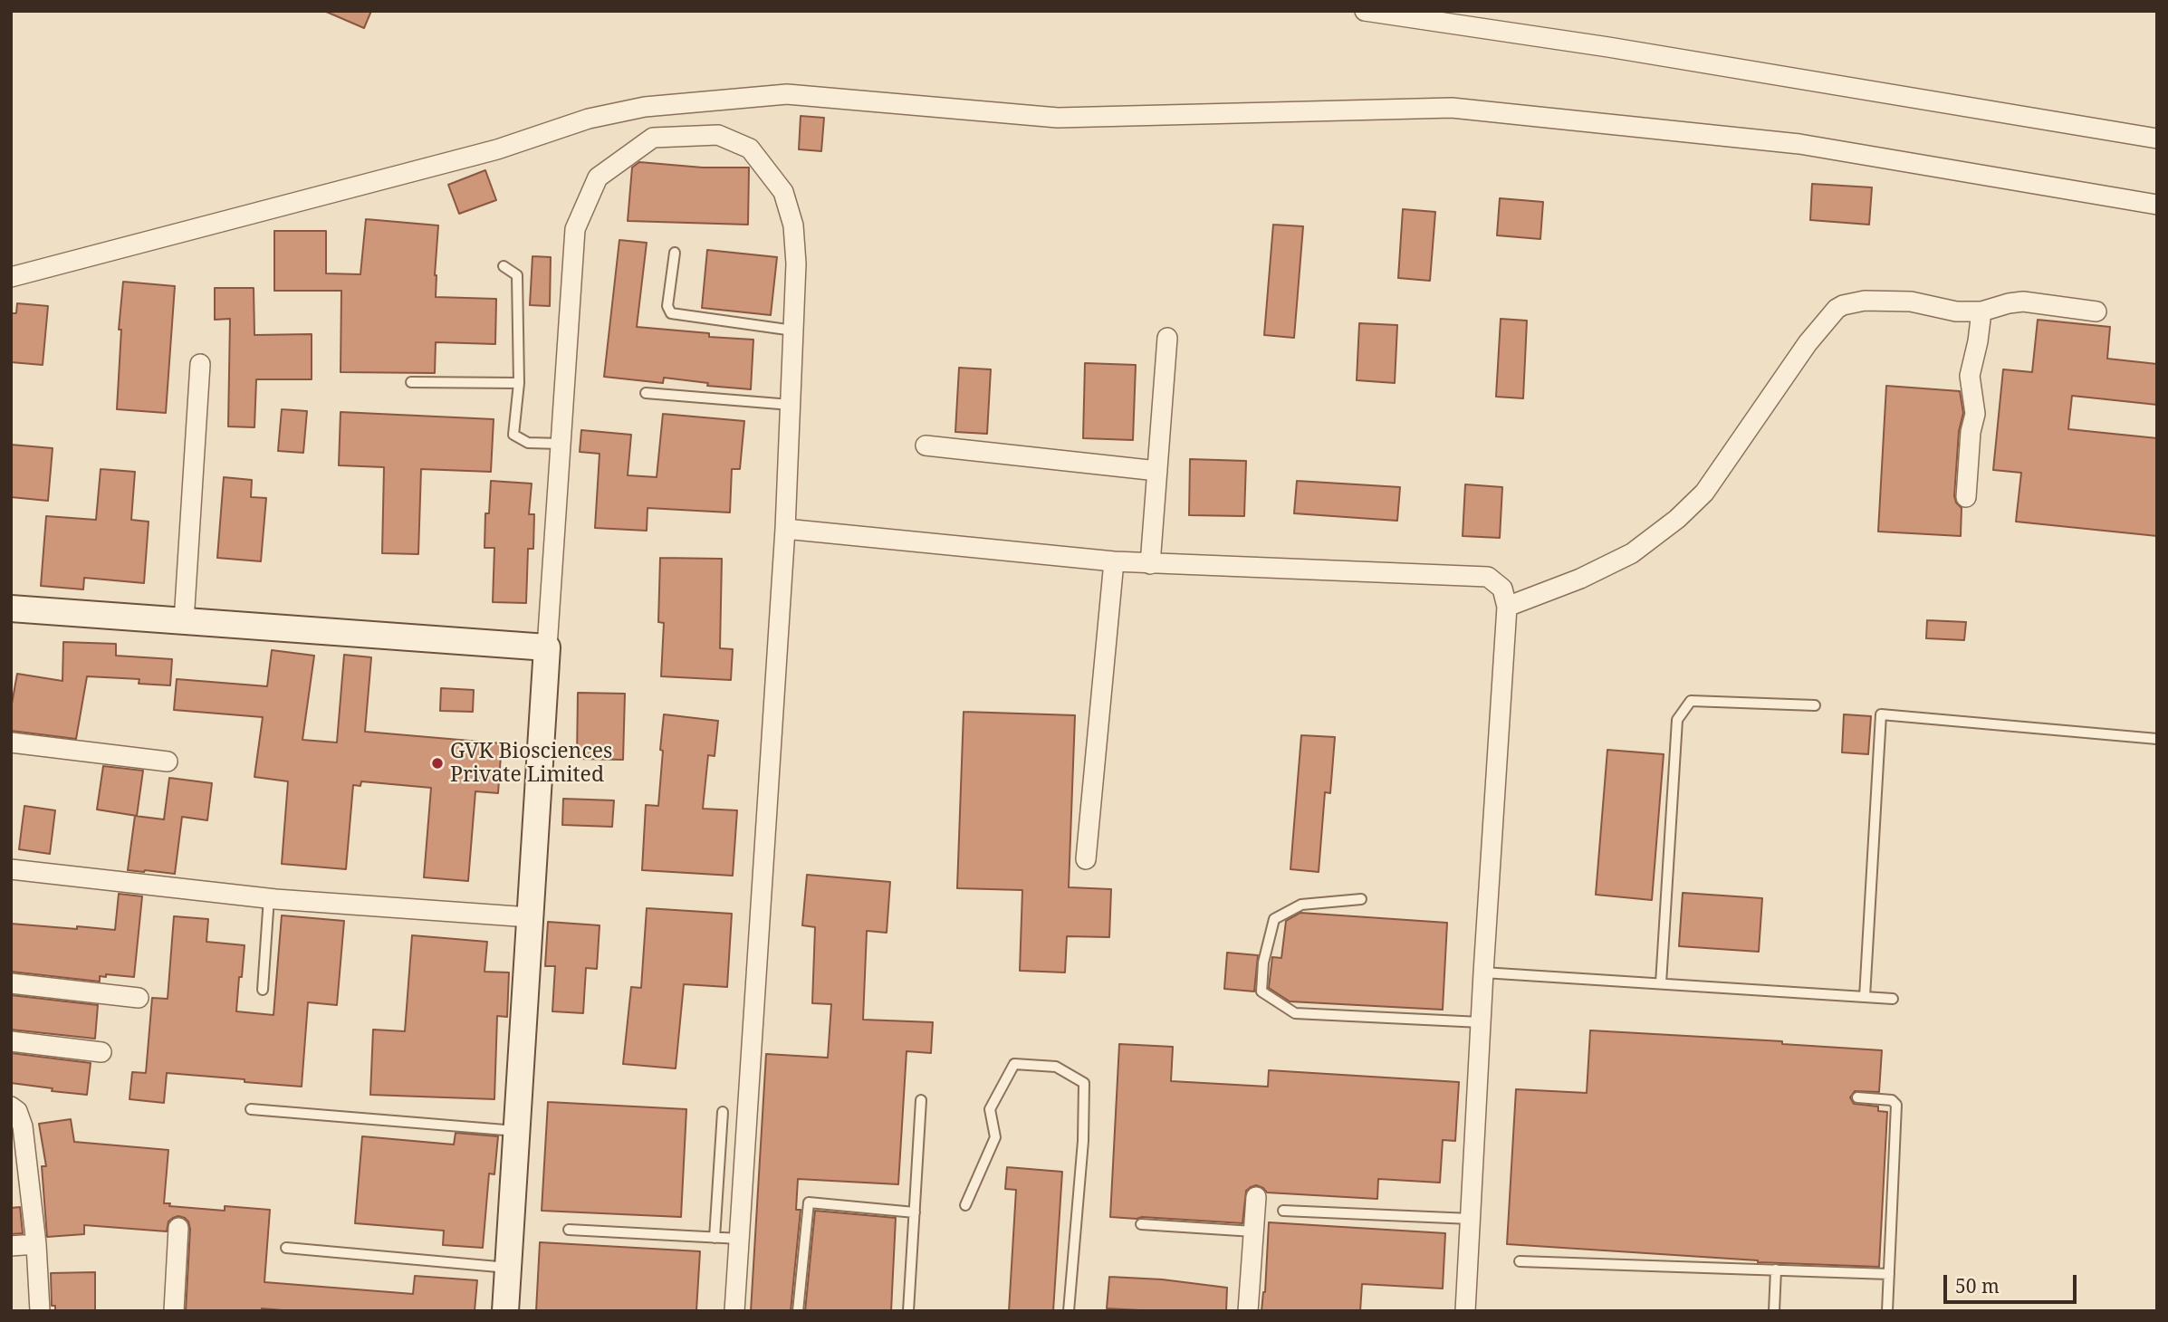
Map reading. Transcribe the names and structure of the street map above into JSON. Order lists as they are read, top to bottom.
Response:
{
  "places": ["GVK Biosciences Private Limited"],
  "scale_bar": "50 m"
}
